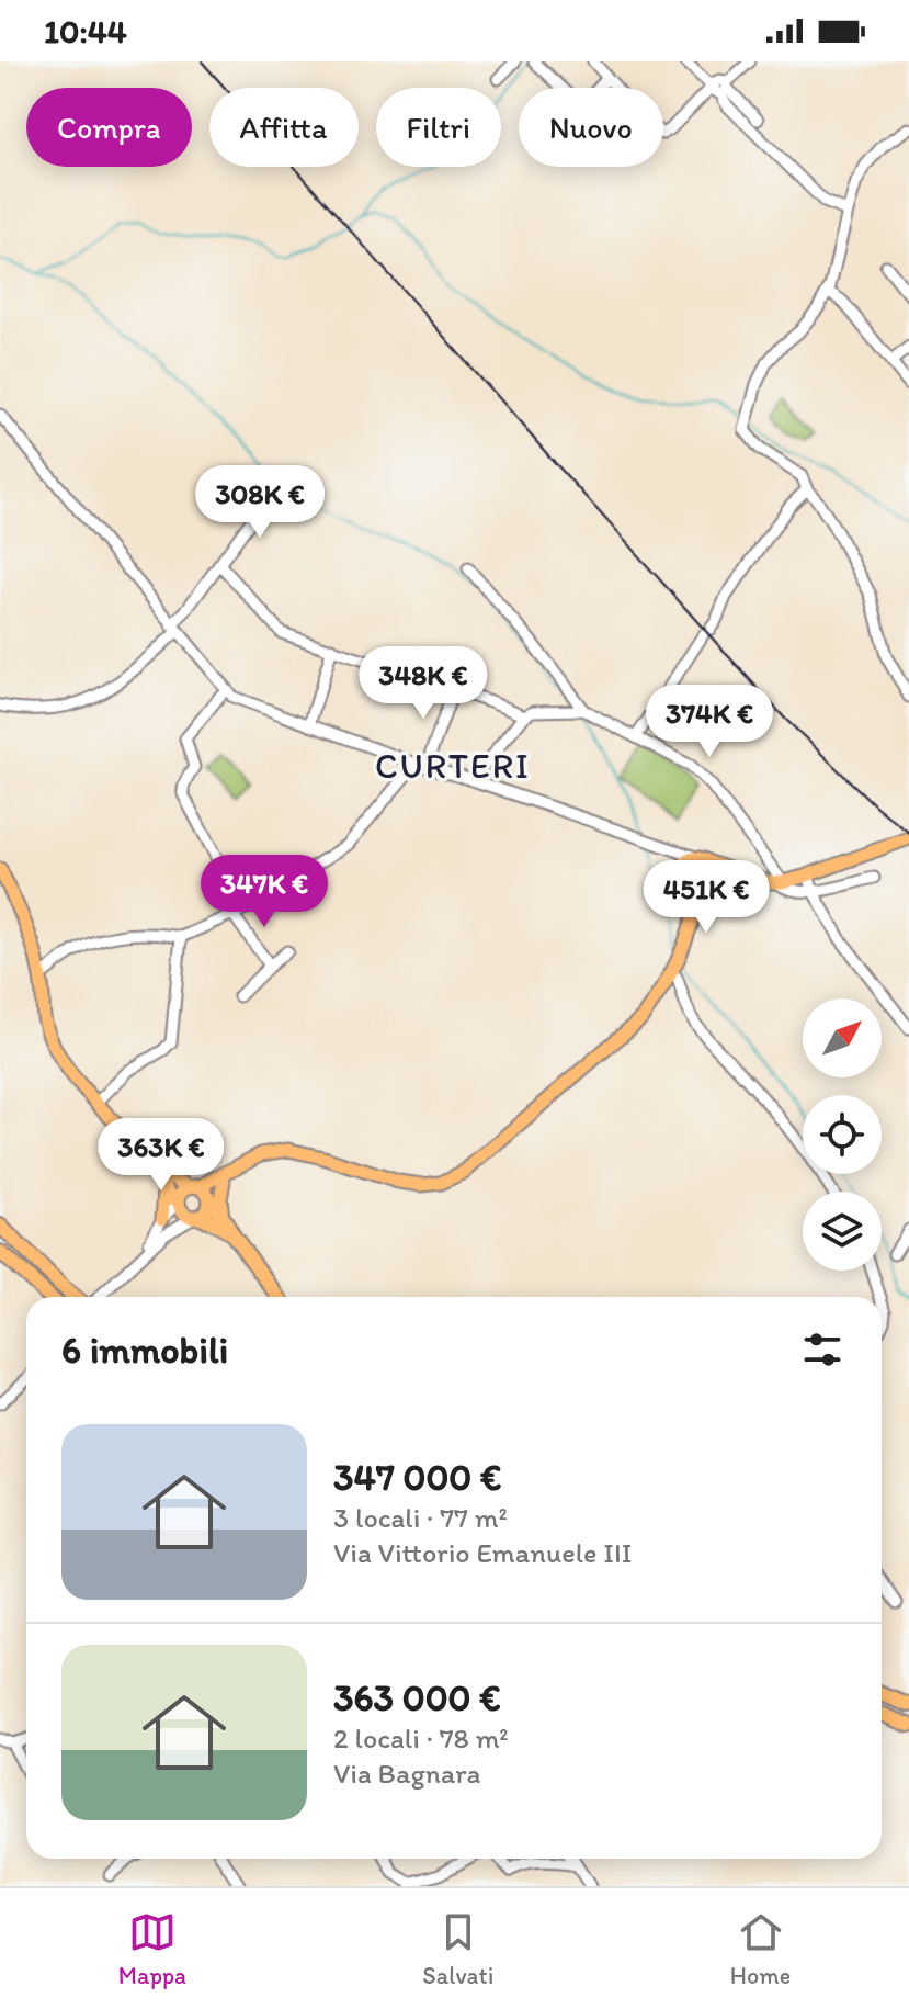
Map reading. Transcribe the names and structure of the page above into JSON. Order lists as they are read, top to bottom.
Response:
{
  "districts": ["CURTERI"],
  "north": "top right",
  "page": {
    "status": "10:44",
    "chip": [
      "Compra",
      "Affitta",
      "Filtri",
      "Nuovo"
    ],
    "price": [
      "308K €",
      "348K €",
      "374K €",
      "347K €",
      "451K €",
      "363K €"
    ],
    "heading": "6 immobili",
    "list": [
      {
        "name": "347 000 €",
        "note": "3 locali · 77 m² · Via Vittorio Emanuele III"
      },
      {
        "name": "363 000 €",
        "note": "2 locali · 78 m² · Via Bagnara"
      }
    ],
    "tabs": ["Mappa", "Salvati", "Home"]
  }
}
